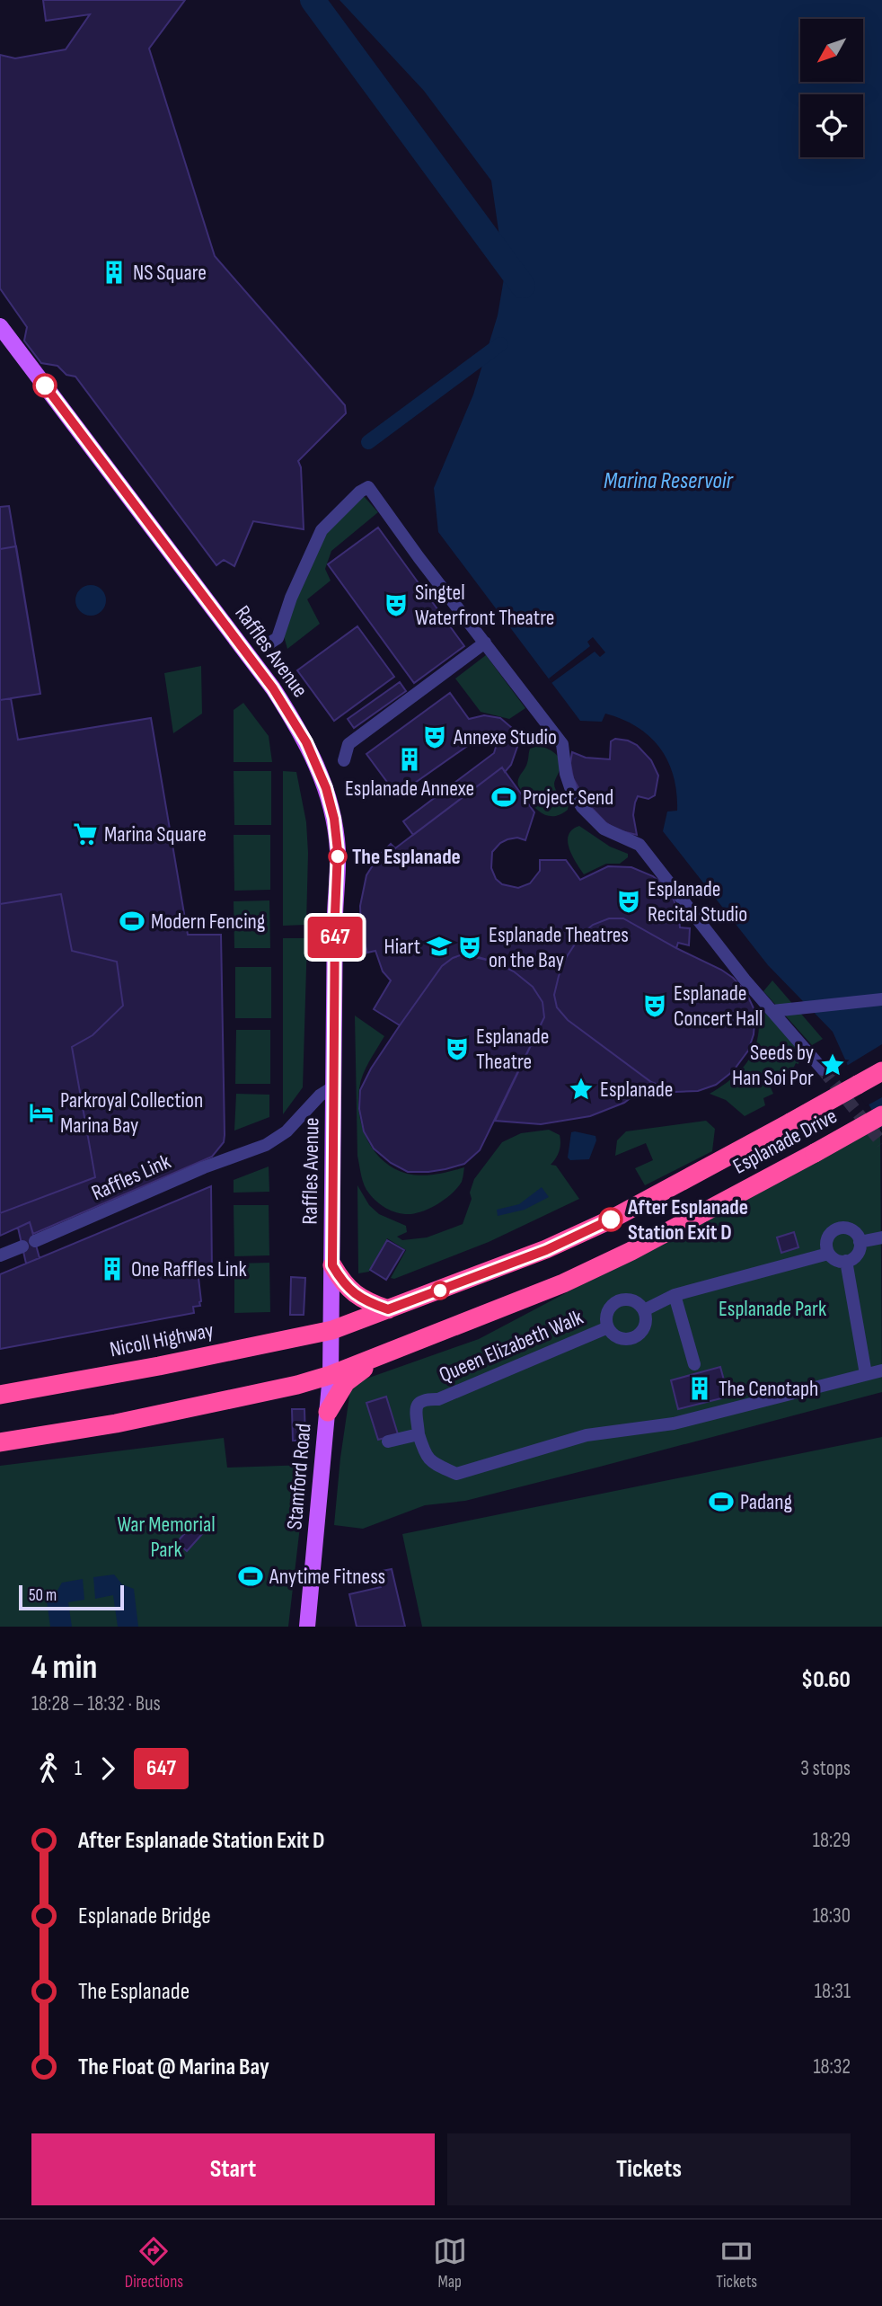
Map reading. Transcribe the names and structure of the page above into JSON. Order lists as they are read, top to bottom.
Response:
{
  "streets": {
    "highway": ["Esplanade Drive", "Nicoll Highway"],
    "main road": ["Raffles Avenue", "Stamford Road"],
    "street": ["Raffles Link", "Queen Elizabeth Walk"]
  },
  "crossings": [
    ["Raffles Avenue", "Esplanade Drive"],
    ["Raffles Avenue", "Raffles Link"],
    ["Raffles Avenue", "Nicoll Highway"],
    ["Raffles Avenue", "Stamford Road"],
    ["Esplanade Drive", "Nicoll Highway"],
    ["Esplanade Drive", "Stamford Road"],
    ["Nicoll Highway", "Stamford Road"]
  ],
  "water": ["Marina Reservoir"],
  "parks": ["Esplanade Park", "War Memorial Park"],
  "places": {
    "building": [
      "NS Square",
      "Esplanade Annexe",
      "One Raffles Link",
      "The Cenotaph"
    ],
    "theatre": [
      "Singtel Waterfront Theatre",
      "Annexe Studio",
      "Esplanade Recital Studio",
      "Esplanade Theatres on the Bay",
      "Esplanade Concert Hall",
      "Esplanade Theatre"
    ],
    "sports": [
      "Project Send",
      "Modern Fencing",
      "Padang",
      "Anytime Fitness"
    ],
    "supermarket": ["Marina Square"],
    "other": ["The Esplanade", "After Esplanade Station Exit D"],
    "school or university": ["Hiart"],
    "place": ["Seeds by Han Soi Por", "Esplanade"],
    "hotel": ["Parkroyal Collection Marina Bay"]
  },
  "lines": ["bus line 647"],
  "scale_bar": "50 m",
  "north": "bottom left",
  "page": {
    "on_map": "647",
    "scale": "50 m",
    "heading": ["4 min", "18:28 – 18:32 · Bus", "$0.60"],
    "legs": ["1", "647", "3 stops"],
    "list": [
      {
        "name": "After Esplanade Station Exit D",
        "value": "18:29"
      },
      {
        "name": "Esplanade Bridge",
        "value": "18:30"
      },
      {
        "name": "The Esplanade",
        "value": "18:31"
      },
      {
        "name": "The Float @ Marina Bay",
        "value": "18:32"
      }
    ],
    "buttons": ["Start", "Tickets"],
    "tabs": ["Directions", "Map", "Tickets"]
  }
}
